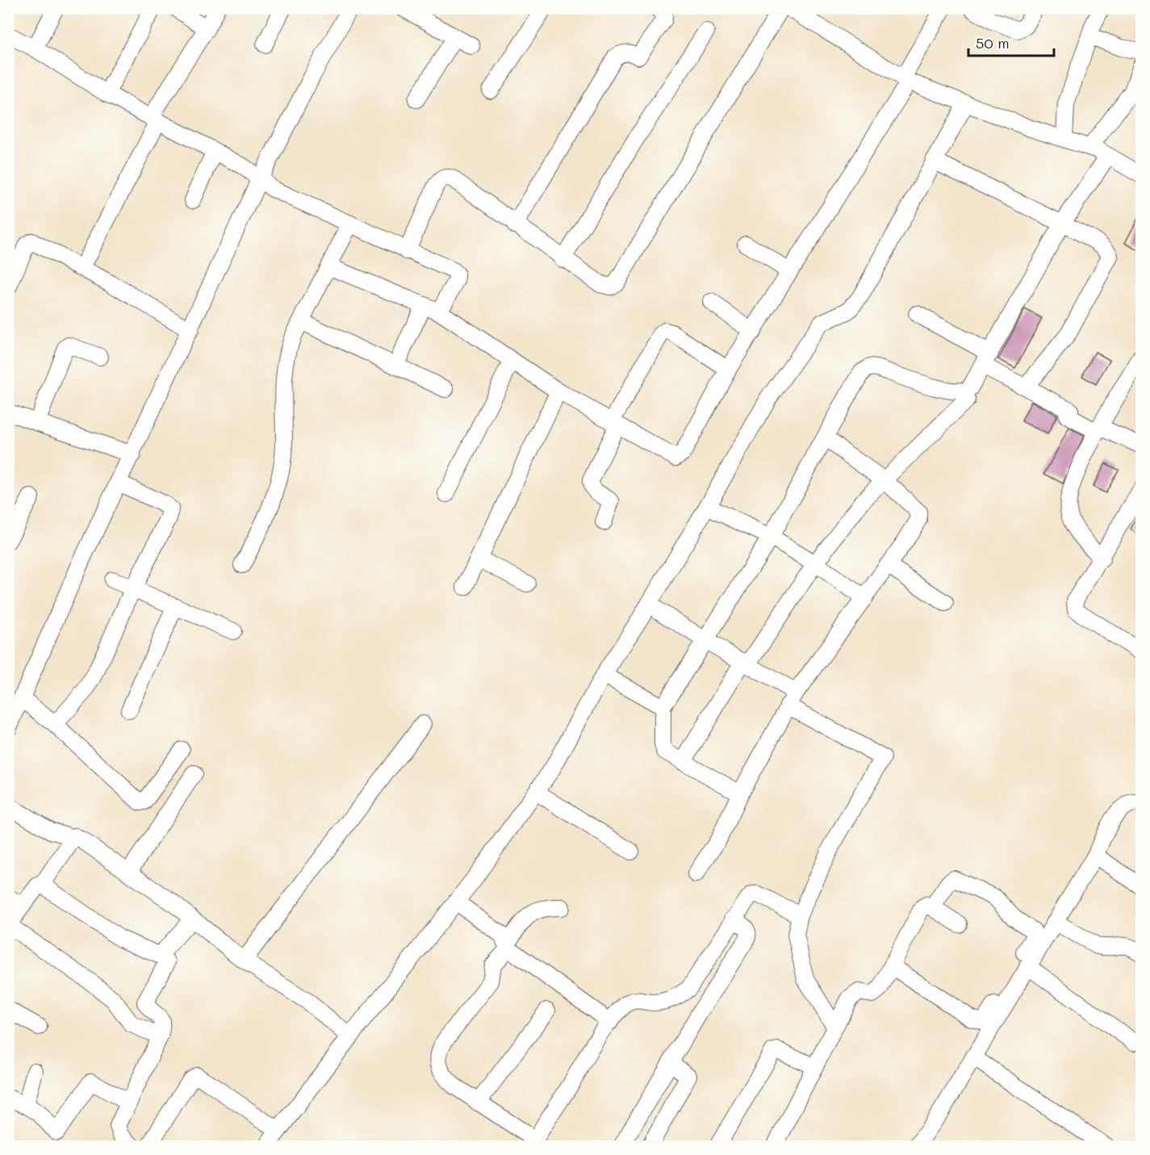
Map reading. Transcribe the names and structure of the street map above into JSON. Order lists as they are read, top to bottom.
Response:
{
  "scale_bar": "50 m"
}
